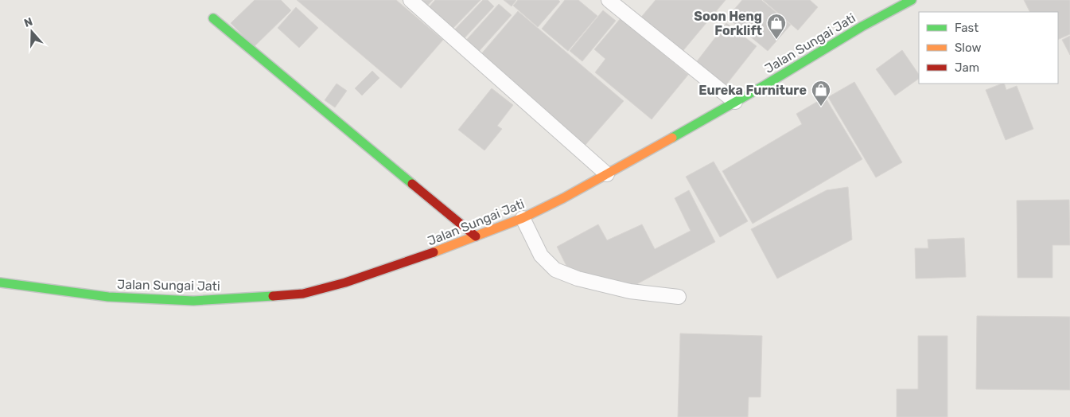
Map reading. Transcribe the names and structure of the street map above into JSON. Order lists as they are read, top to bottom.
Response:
{
  "streets": {
    "main road": ["Jalan Sungai Jati"]
  },
  "places": {
    "shop": ["Soon Heng Forklift", "Eureka Furniture"]
  },
  "legend": ["Fast", "Slow", "Jam"],
  "north": "top"
}
